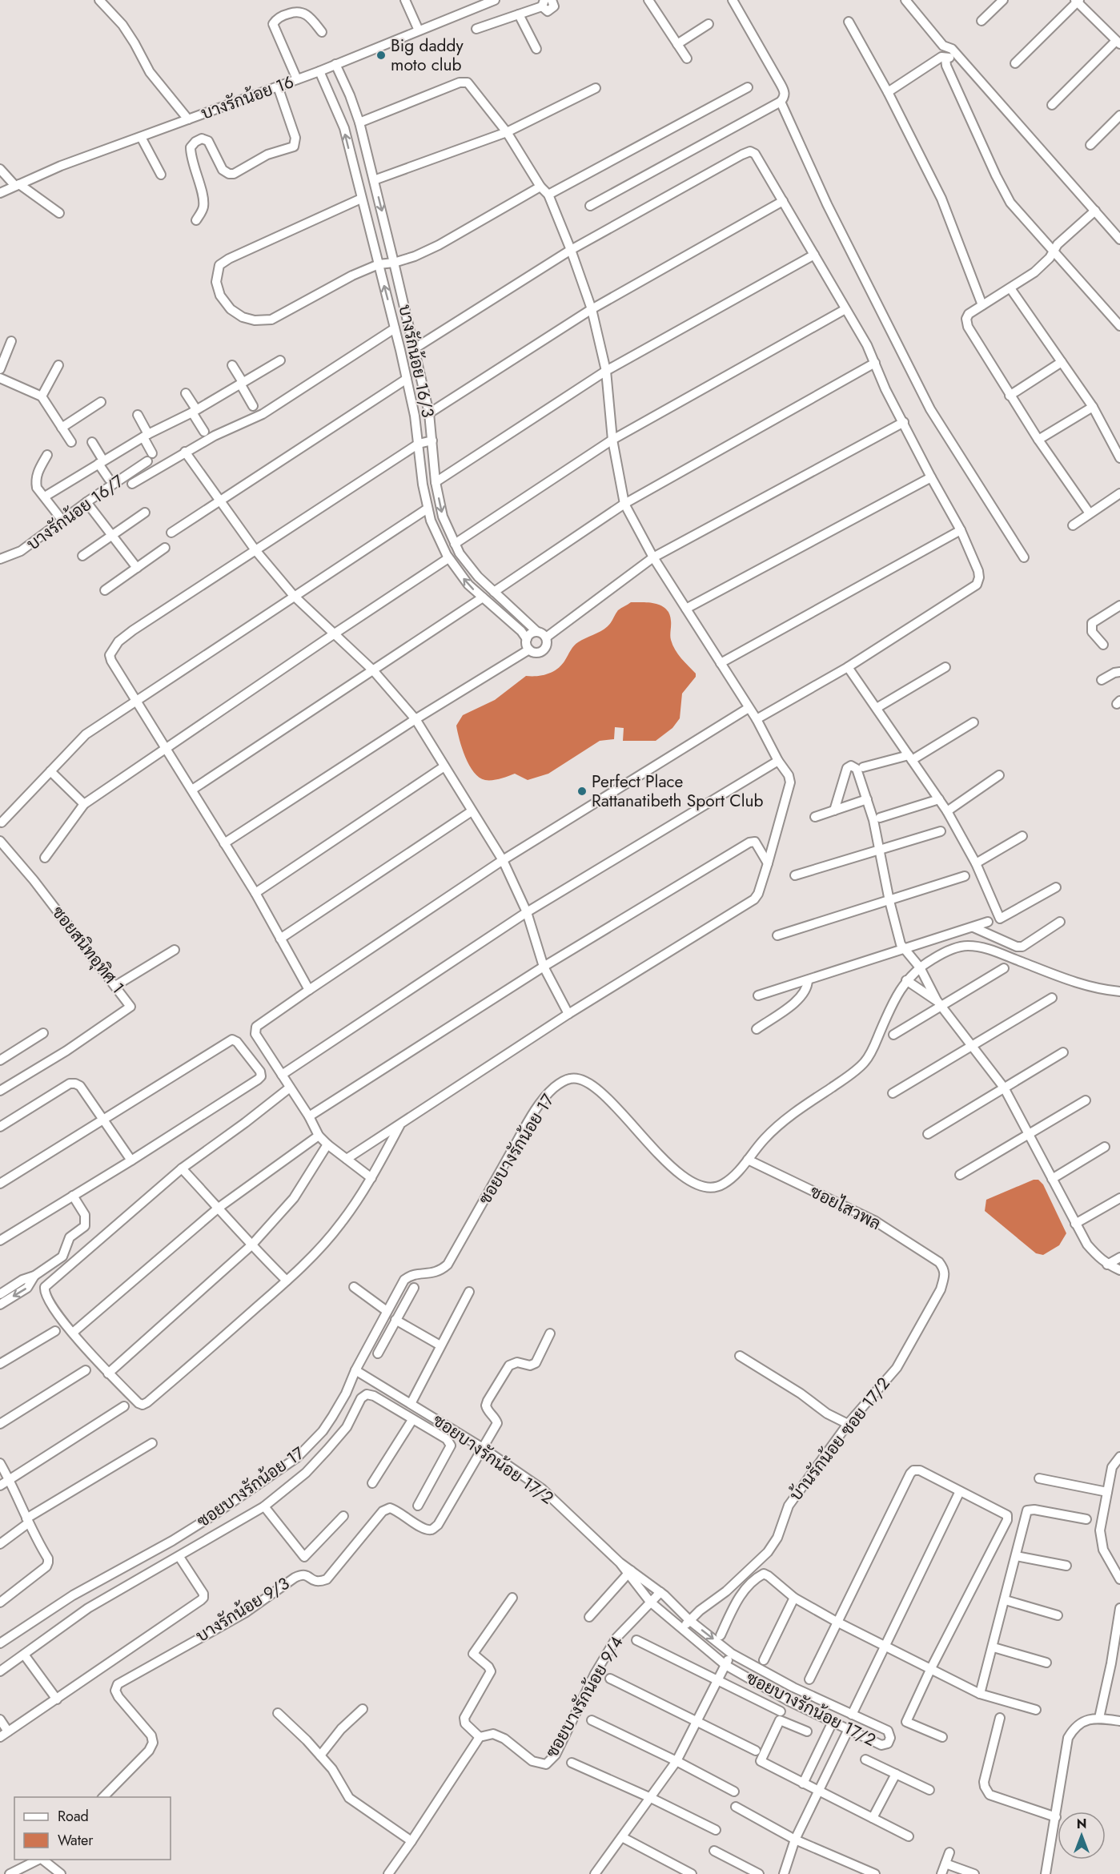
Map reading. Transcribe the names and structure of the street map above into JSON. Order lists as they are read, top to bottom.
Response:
{
  "streets": {
    "street": [
      "บางรักน้อย 16",
      "บางรักน้อย 16/3",
      "บางรักน้อย 16/7",
      "ซอยสนิทอุทิศ 1",
      "ซอยบางรักน้อย 17",
      "ซอยไสวพล",
      "บ้านรักน้อย ซอย 17/2",
      "ซอยบางรักน้อย 17/2",
      "บางรักน้อย 9/3",
      "ซอยบางรักน้อย 9/4"
    ]
  },
  "crossings": [
    ["บางรักน้อย 16", "บางรักน้อย 16/3"],
    ["ซอยบางรักน้อย 17", "ซอยไสวพล"],
    ["ซอยบางรักน้อย 17", "ซอยบางรักน้อย 17/2"],
    ["ซอยไสวพล", "บ้านรักน้อย ซอย 17/2"],
    ["บ้านรักน้อย ซอย 17/2", "ซอยบางรักน้อย 17/2"],
    ["ซอยบางรักน้อย 17/2", "บางรักน้อย 9/3"],
    ["ซอยบางรักน้อย 17/2", "ซอยบางรักน้อย 9/4"]
  ],
  "places": ["Big daddy moto club", "Perfect Place Rattanatibeth Sport Club"],
  "legend": ["Road", "Water"],
  "north": "top"
}
